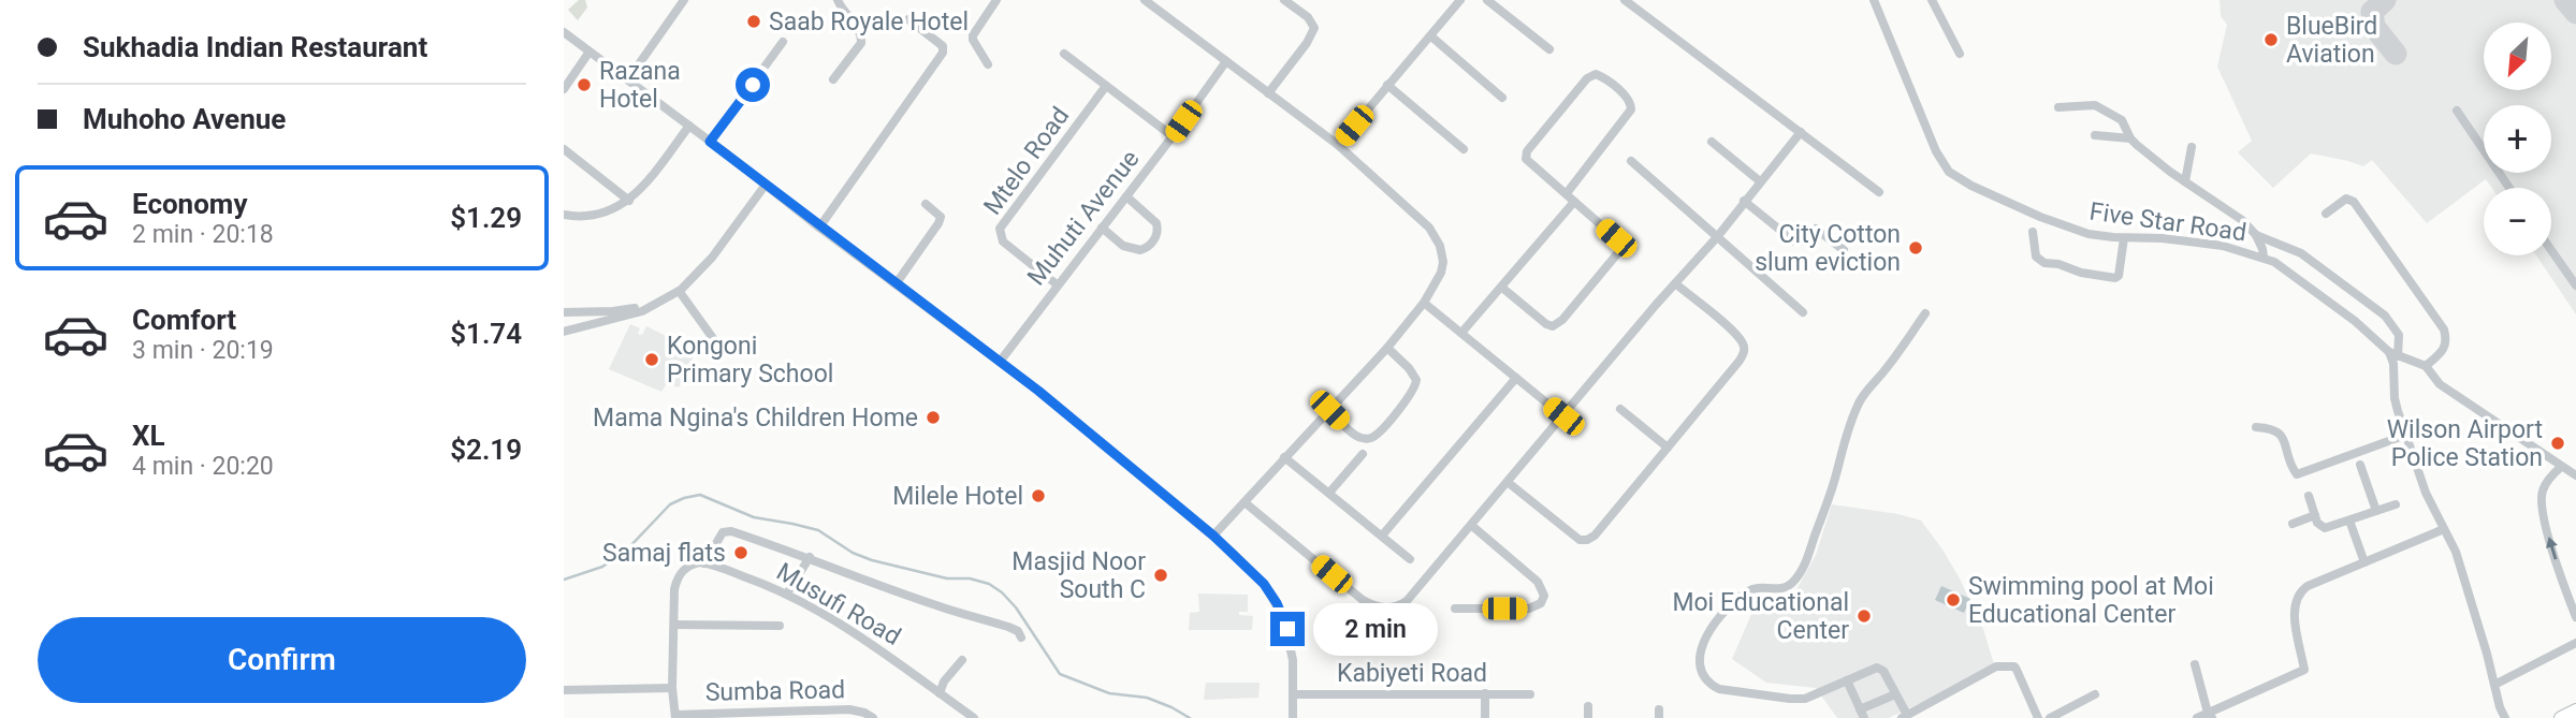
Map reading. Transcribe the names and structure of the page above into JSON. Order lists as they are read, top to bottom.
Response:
{
  "streets": {
    "street": [
      "Mtelo Road",
      "Muhuti Avenue",
      "Five Star Road",
      "Musufi Road",
      "Kabiyeti Road",
      "Sumba Road"
    ]
  },
  "crossings": [
    ["Mtelo Road", "Muhuti Avenue"]
  ],
  "places": [
    "Saab Royale Hotel",
    "BlueBird Aviation",
    "Razana Hotel",
    "City Cotton slum eviction",
    "Kongoni Primary School",
    "Mama Ngina's Children Home",
    "Wilson Airport Police Station",
    "Milele Hotel",
    "Samaj flats",
    "Masjid Noor South C",
    "Swimming pool at Moi Educational Center",
    "Moi Educational Center"
  ],
  "north": "bottom left",
  "page": {
    "banner": ["Sukhadia Indian Restaurant", "Muhoho Avenue"],
    "map_buttons": ["+", "−"],
    "list": [
      {
        "name": "Economy",
        "note": "2 min · 20:18",
        "value": "$1.29"
      },
      {
        "name": "Comfort",
        "note": "3 min · 20:19",
        "value": "$1.74"
      },
      {
        "name": "XL",
        "note": "4 min · 20:20",
        "value": "$2.19"
      }
    ],
    "buttons": "Confirm",
    "bubble": "2 min"
  }
}
